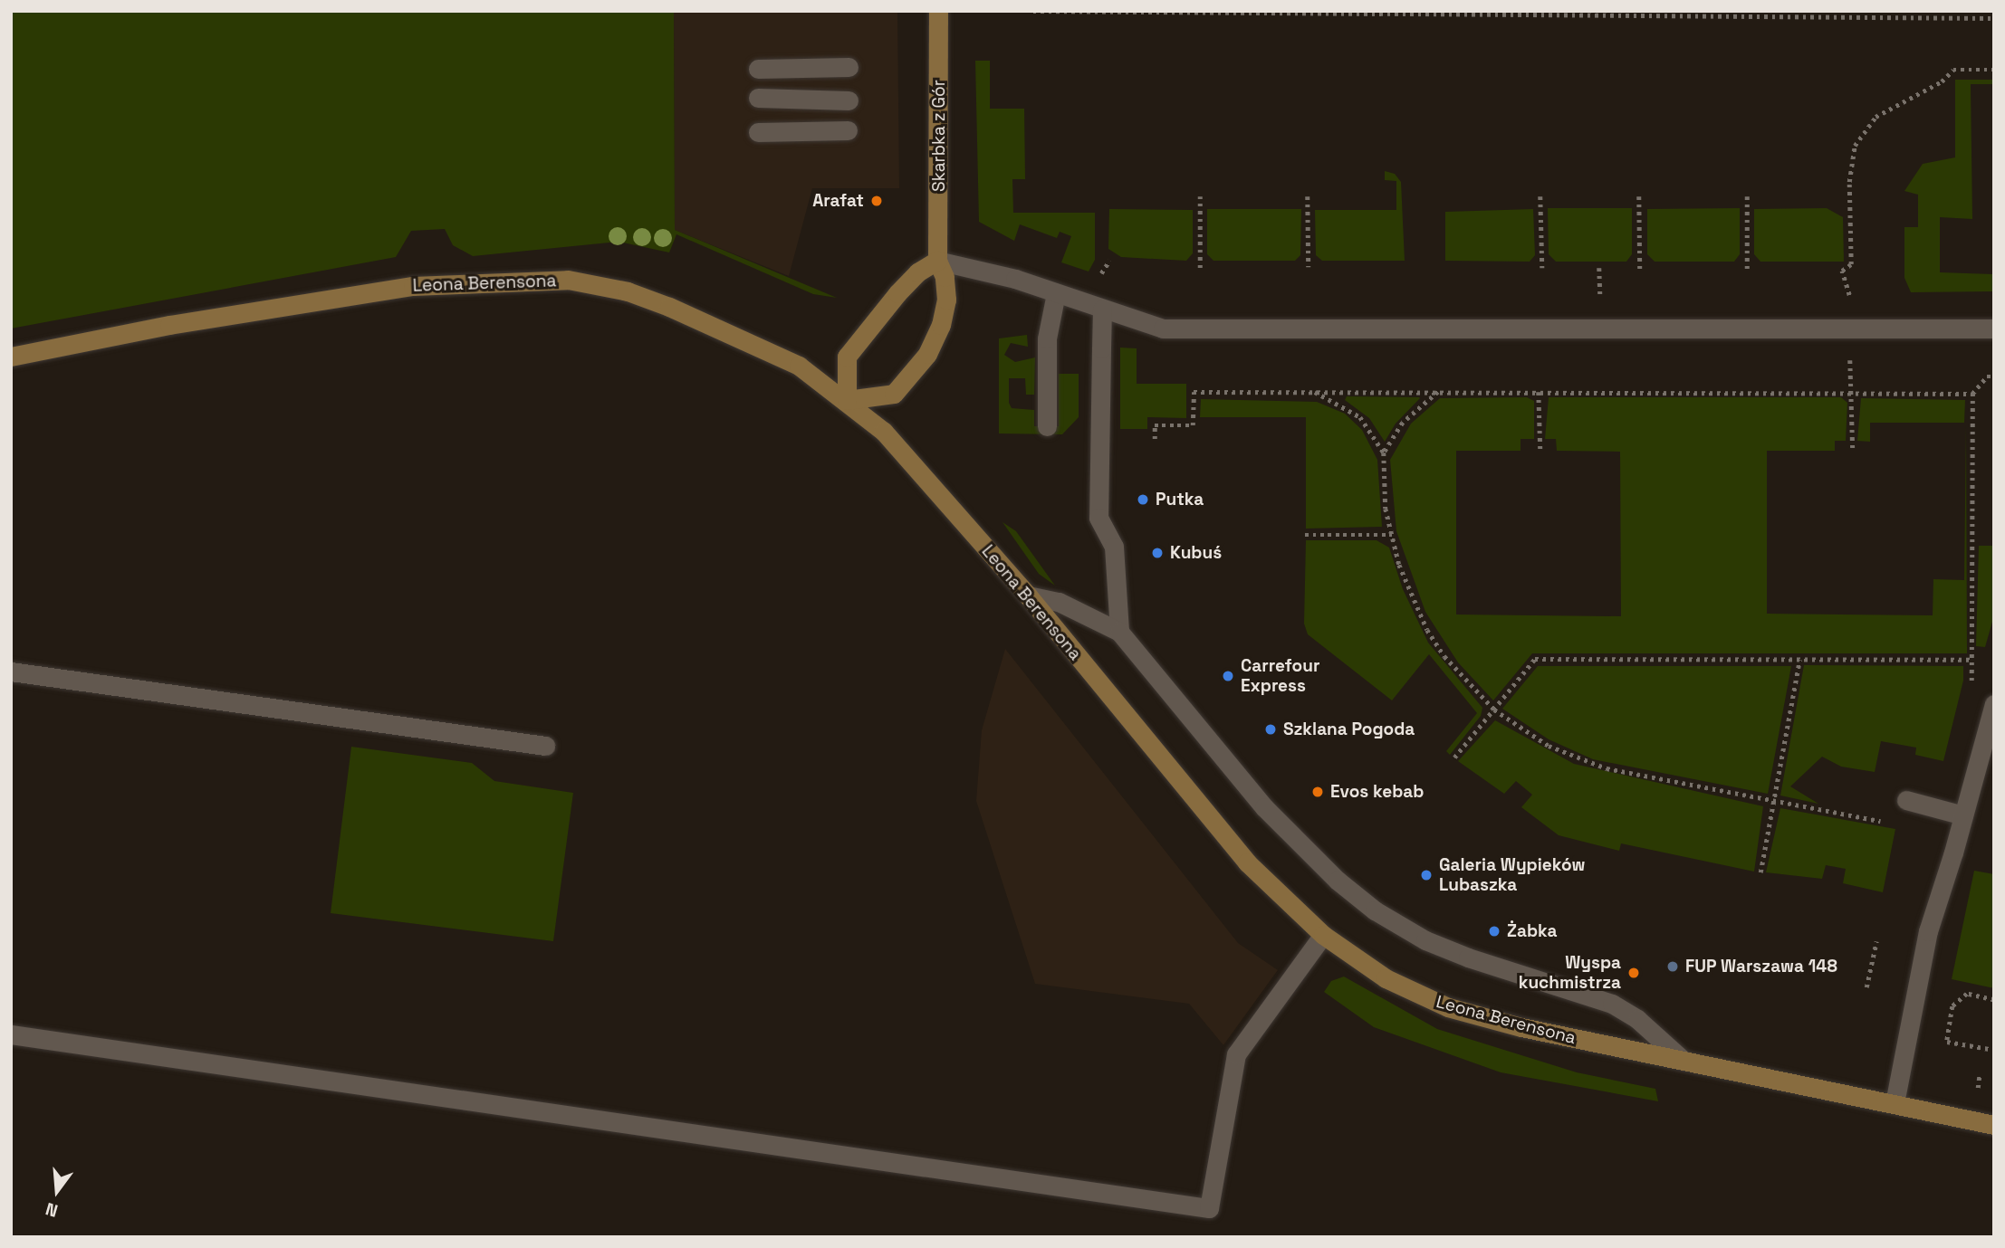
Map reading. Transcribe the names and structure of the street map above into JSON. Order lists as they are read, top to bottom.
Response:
{
  "streets": {
    "street": ["Skarbka z Gór", "Leona Berensona"]
  },
  "crossings": [
    ["Skarbka z Gór", "Leona Berensona"]
  ],
  "places": [
    "Arafat",
    "Putka",
    "Kubuś",
    "Carrefour Express",
    "Szklana Pogoda",
    "Evos kebab",
    "Galeria Wypieków Lubaszka",
    "Żabka",
    "FUP Warszawa 148",
    "Wyspa kuchmistrza"
  ],
  "north": "bottom"
}
